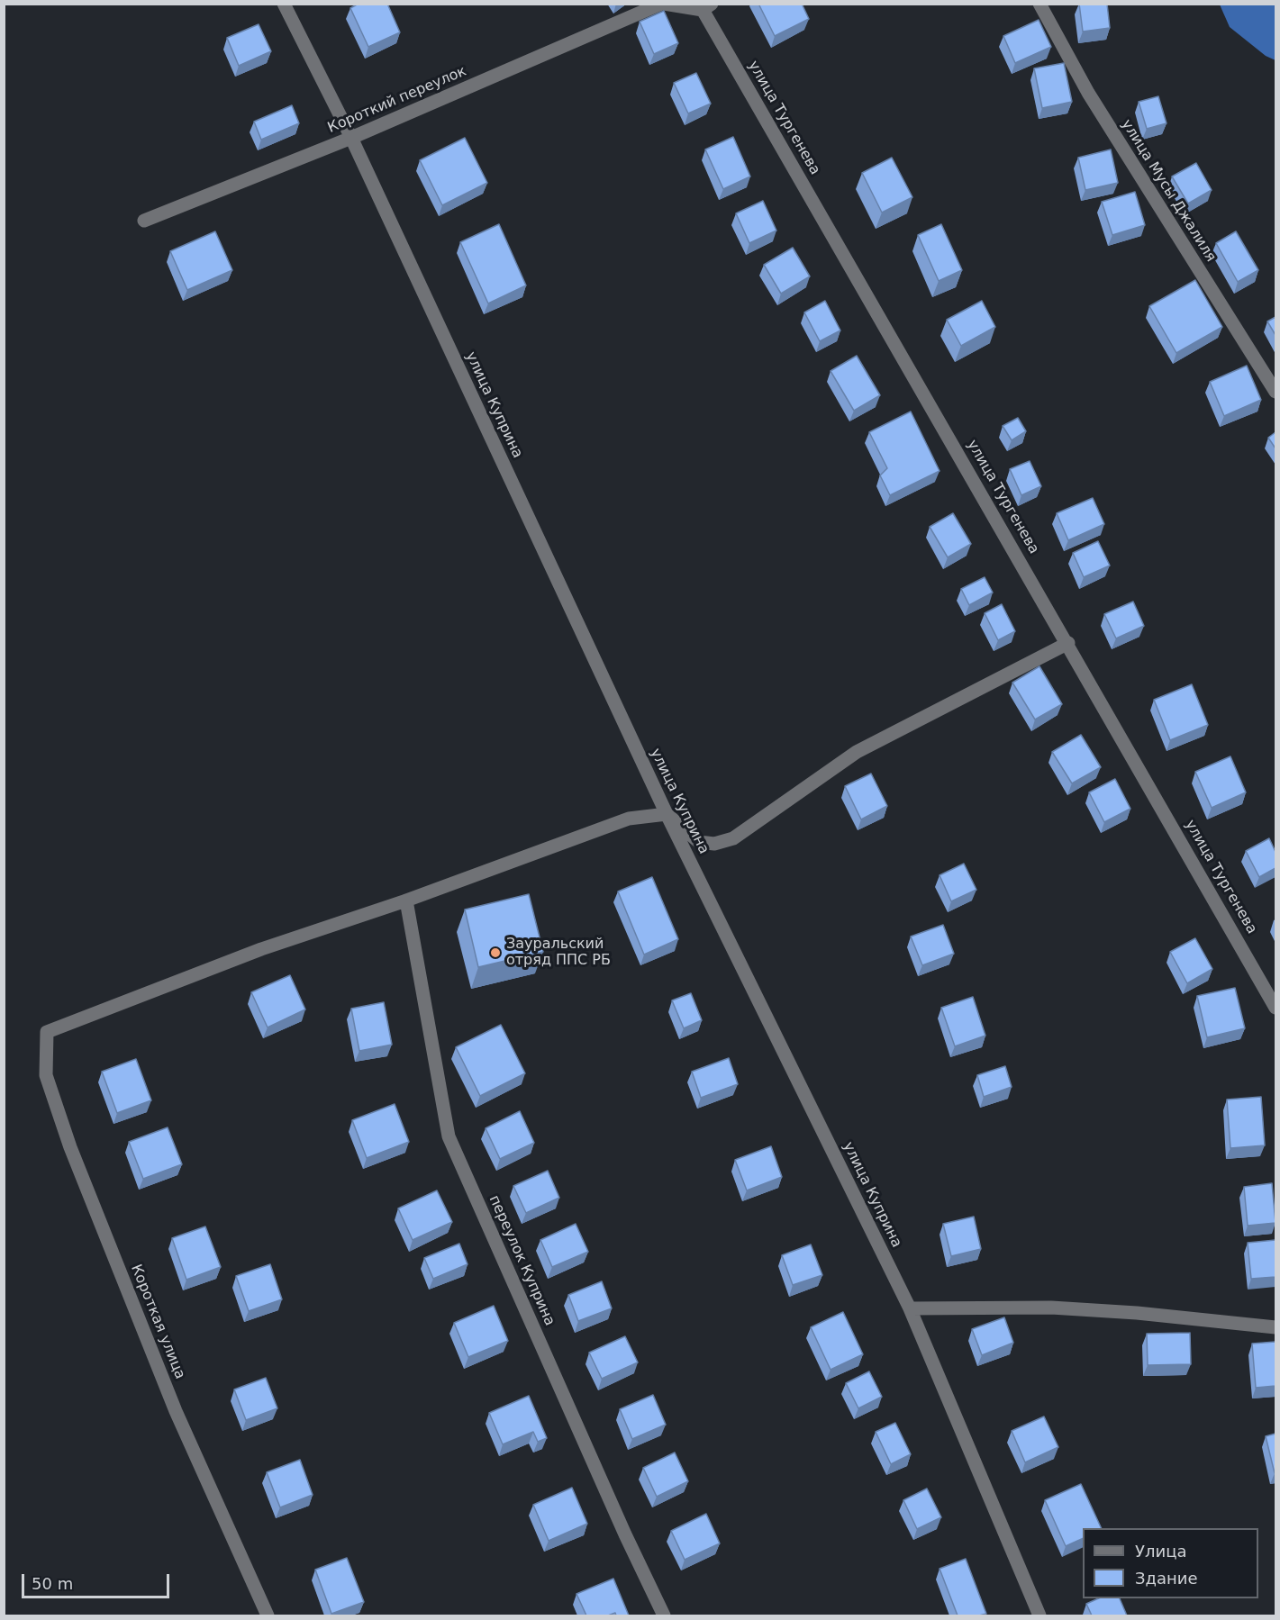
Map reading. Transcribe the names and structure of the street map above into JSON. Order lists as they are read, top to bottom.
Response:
{
  "streets": {
    "street": [
      "Короткий переулок",
      "улица Тургенева",
      "улица Мусы Джалиля",
      "улица Куприна",
      "переулок Куприна",
      "Короткая улица"
    ]
  },
  "crossings": [
    ["Короткий переулок", "улица Тургенева"],
    ["Короткий переулок", "улица Куприна"],
    ["переулок Куприна", "Короткая улица"]
  ],
  "places": ["Зауральский отряд ППС РБ"],
  "legend": ["Улица", "Здание"],
  "scale_bar": "50 m"
}
